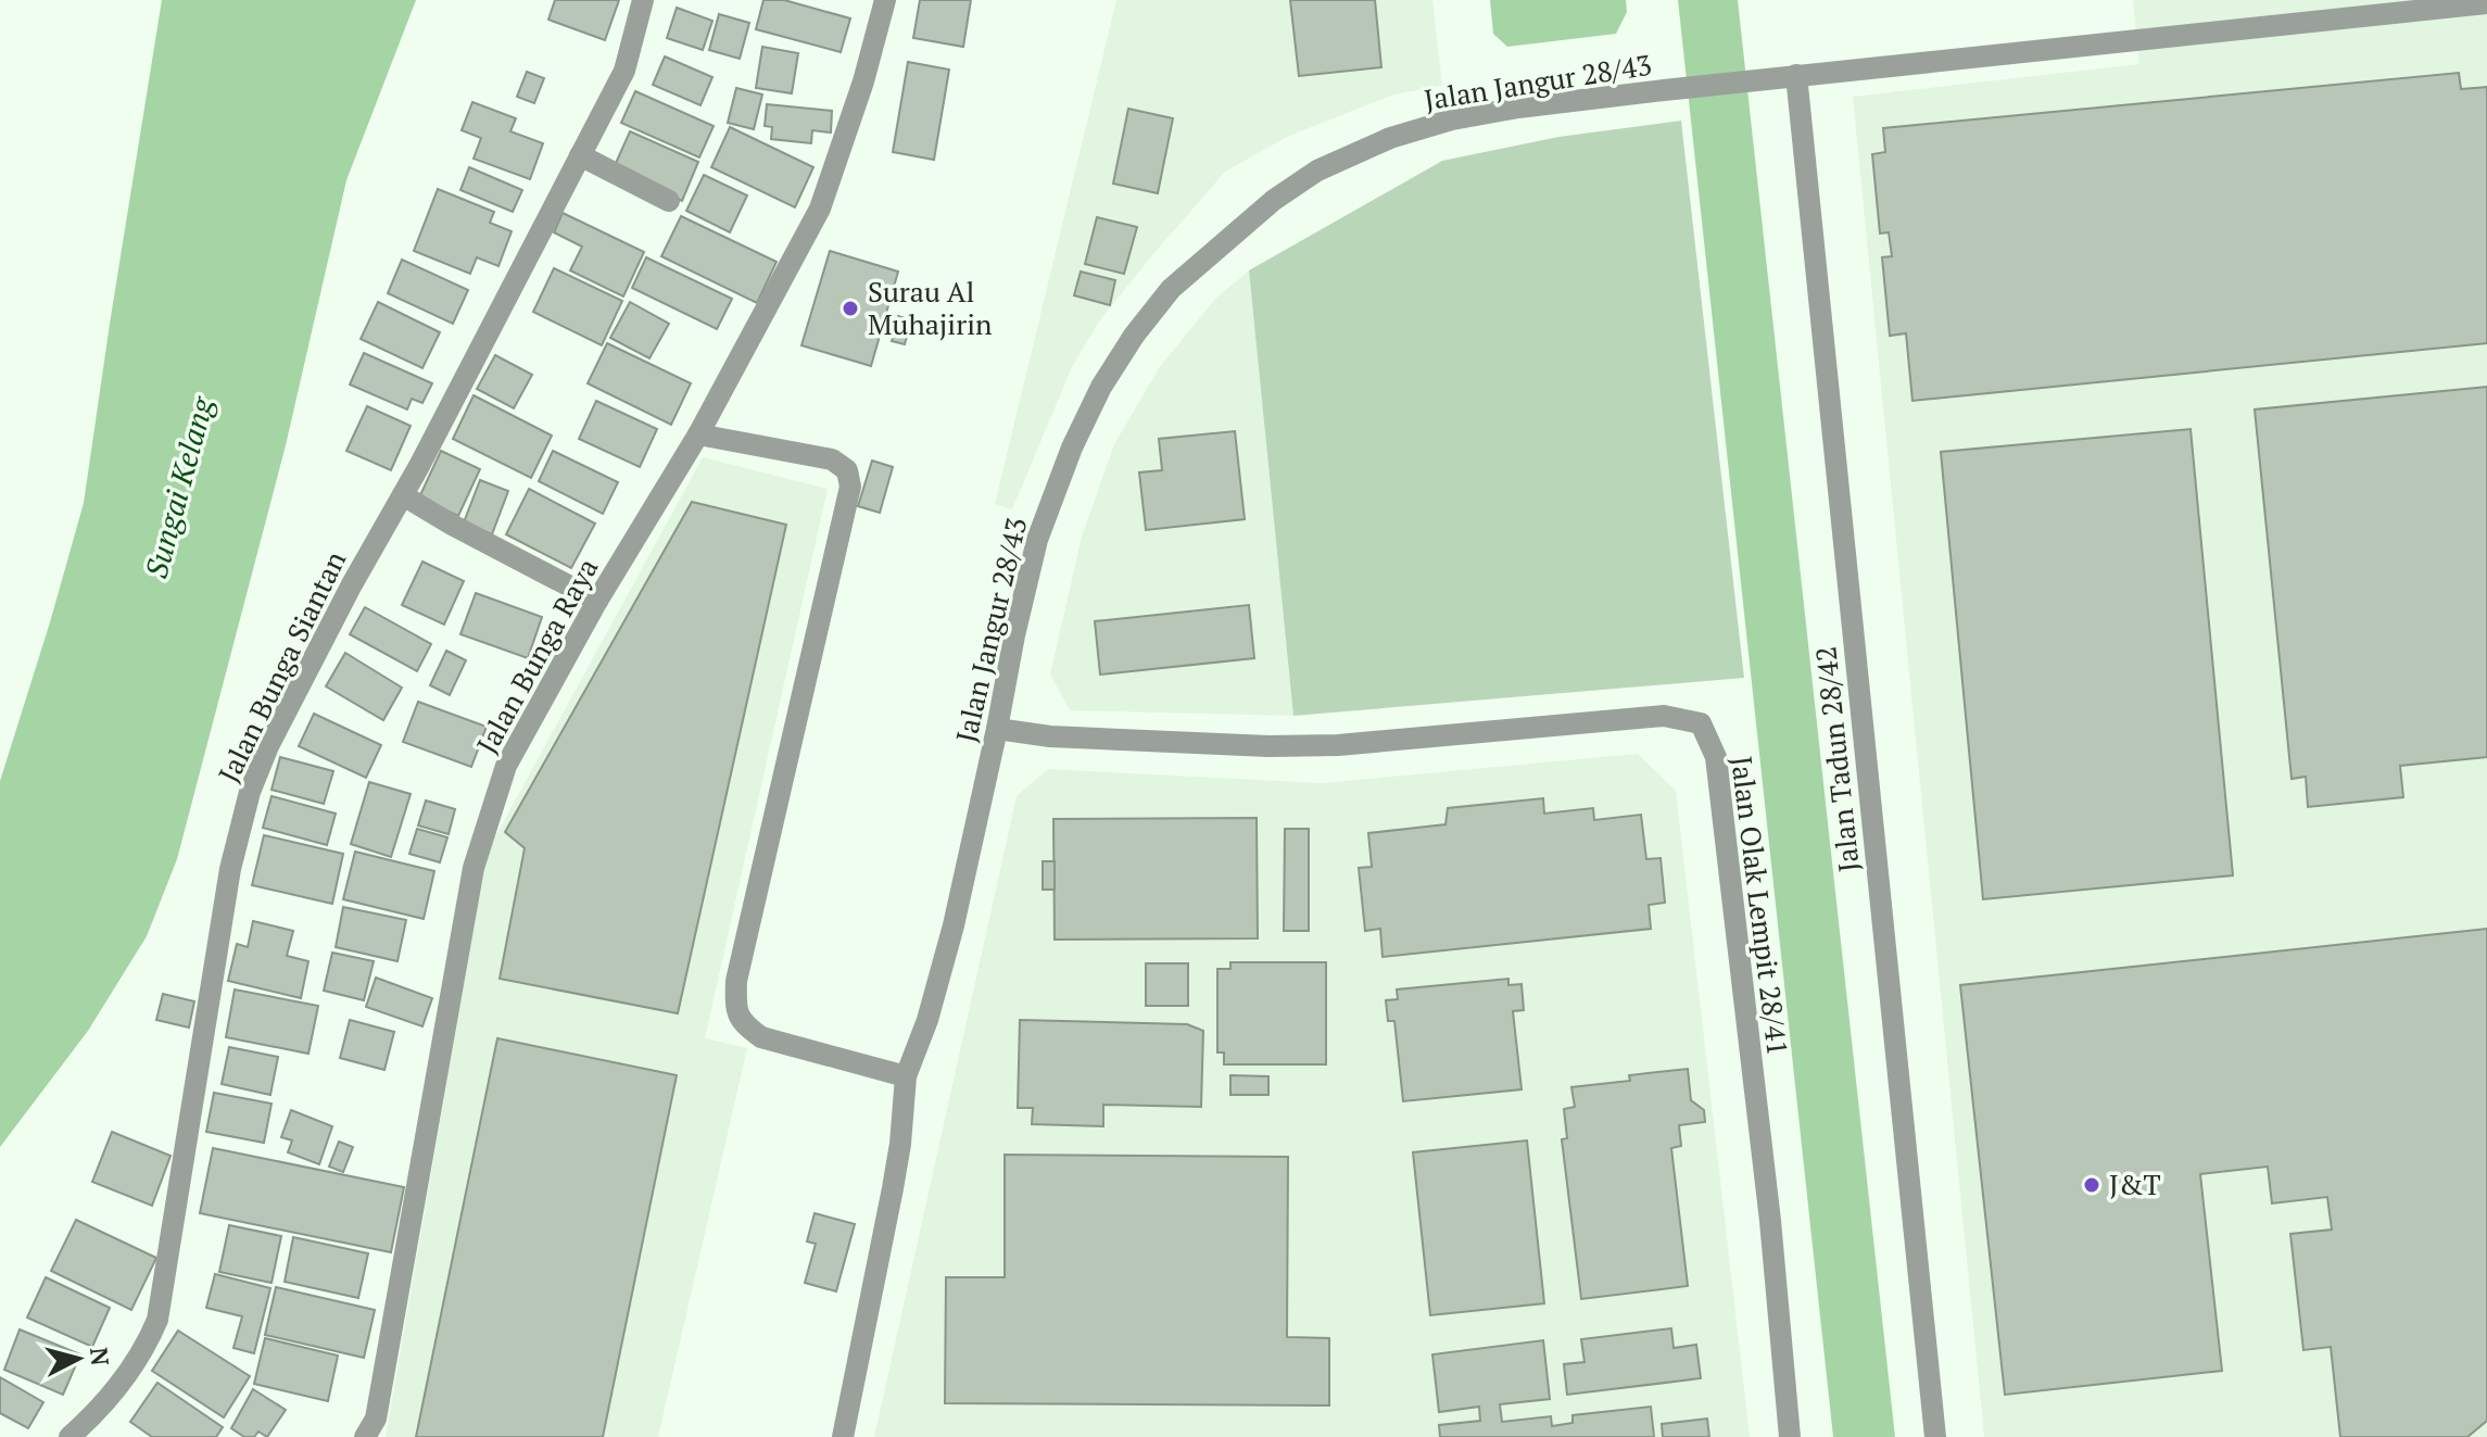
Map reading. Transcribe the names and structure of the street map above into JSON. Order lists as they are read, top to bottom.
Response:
{
  "streets": {
    "street": [
      "Jalan Jangur 28/43",
      "Jalan Bunga Raya",
      "Jalan Bunga Siantan",
      "Jalan Tadun 28/42",
      "Jalan Olak Lempit 28/41"
    ]
  },
  "crossings": [
    ["Jalan Jangur 28/43", "Jalan Tadun 28/42"],
    ["Jalan Jangur 28/43", "Jalan Olak Lempit 28/41"]
  ],
  "water": ["Sungai Kelang"],
  "places": ["Surau Al Muhajirin", "J&T"],
  "north": "right"
}
